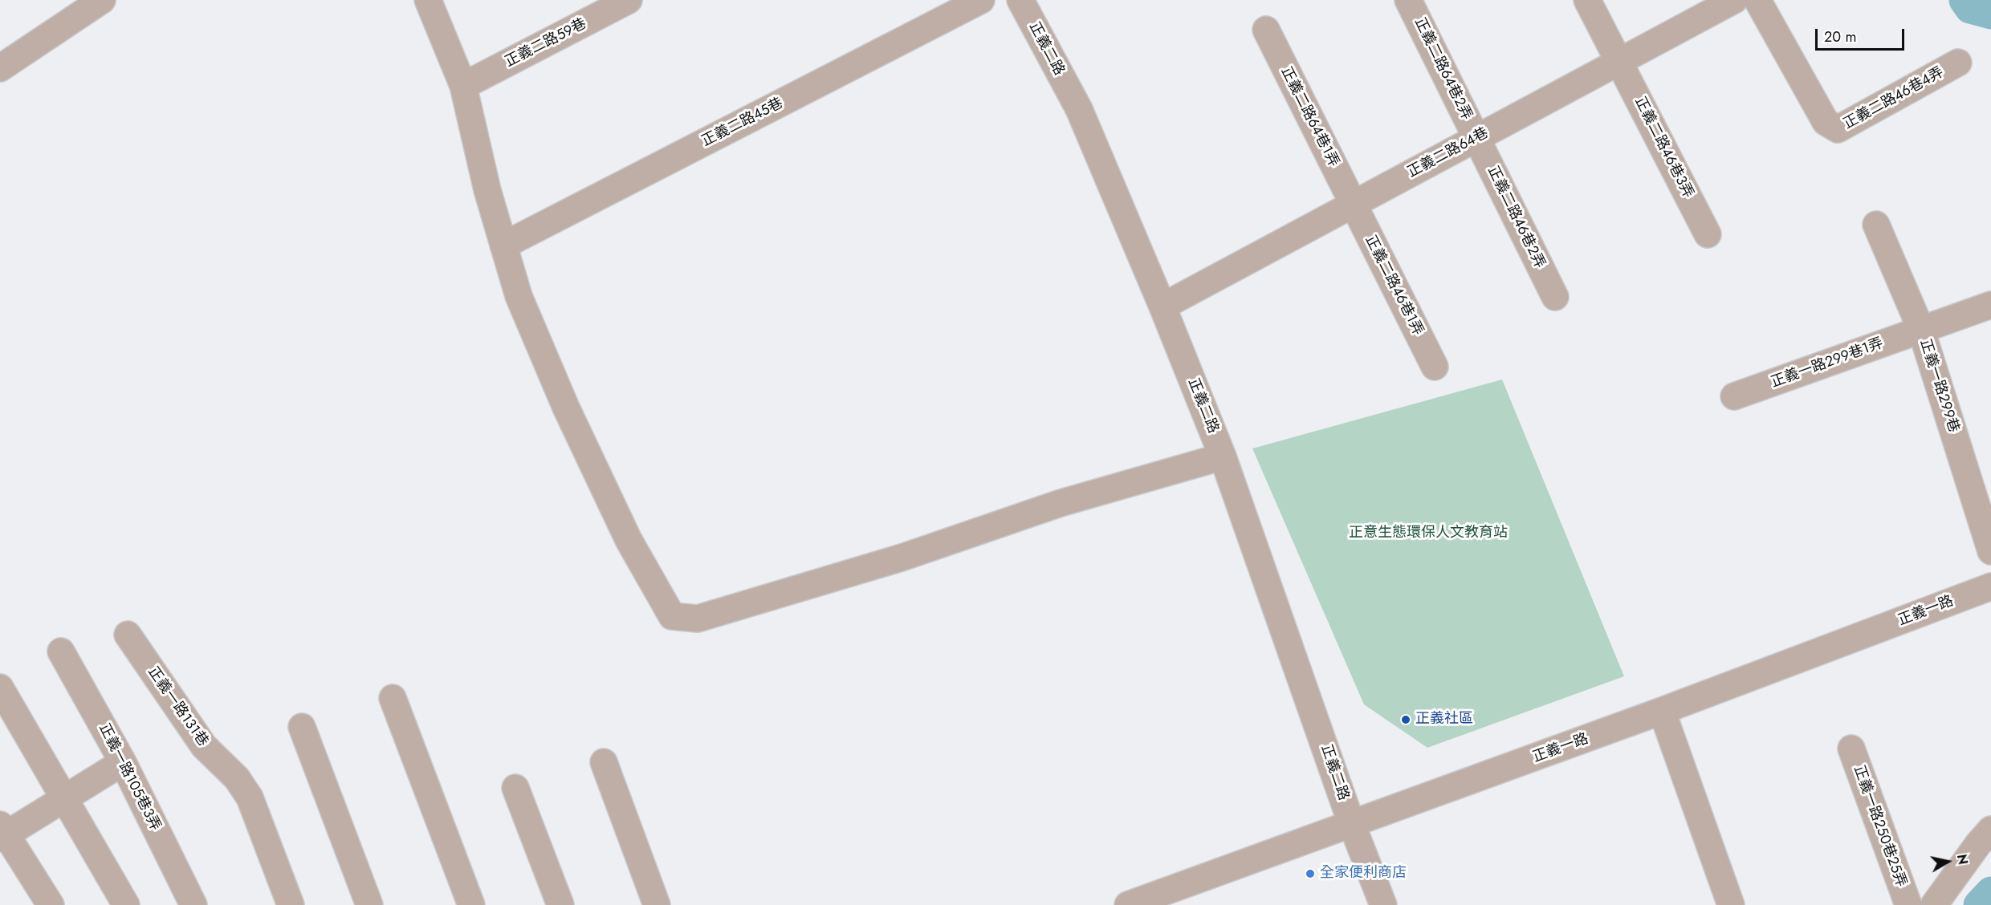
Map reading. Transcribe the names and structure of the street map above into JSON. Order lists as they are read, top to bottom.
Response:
{
  "streets": {
    "street": [
      "正義二路59巷",
      "正義二路",
      "正義二路64巷2弄",
      "正義二路46巷4弄",
      "正義二路64巷1弄",
      "正義二路45巷",
      "正義二路46巷3弄",
      "正義二路64巷",
      "正義二路46巷2弄",
      "正義二路46巷1弄",
      "正義一路299巷1弄",
      "正義一路299巷",
      "正義一路",
      "正義一路131巷",
      "正義一路105巷3弄",
      "正義一路250巷25弄"
    ]
  },
  "crossings": [
    ["正義二路", "正義二路64巷"],
    ["正義二路", "正義一路"],
    ["正義二路64巷2弄", "正義二路64巷"],
    ["正義二路64巷2弄", "正義二路46巷2弄"],
    ["正義二路64巷1弄", "正義二路64巷"],
    ["正義二路64巷1弄", "正義二路46巷1弄"],
    ["正義二路46巷3弄", "正義二路64巷"],
    ["正義二路64巷", "正義二路46巷2弄"],
    ["正義二路64巷", "正義二路46巷1弄"],
    ["正義一路299巷1弄", "正義一路299巷"]
  ],
  "parks": ["正意生態環保人文教育站"],
  "places": ["正義社區", "全家便利商店"],
  "scale_bar": "20 m",
  "north": "right"
}
